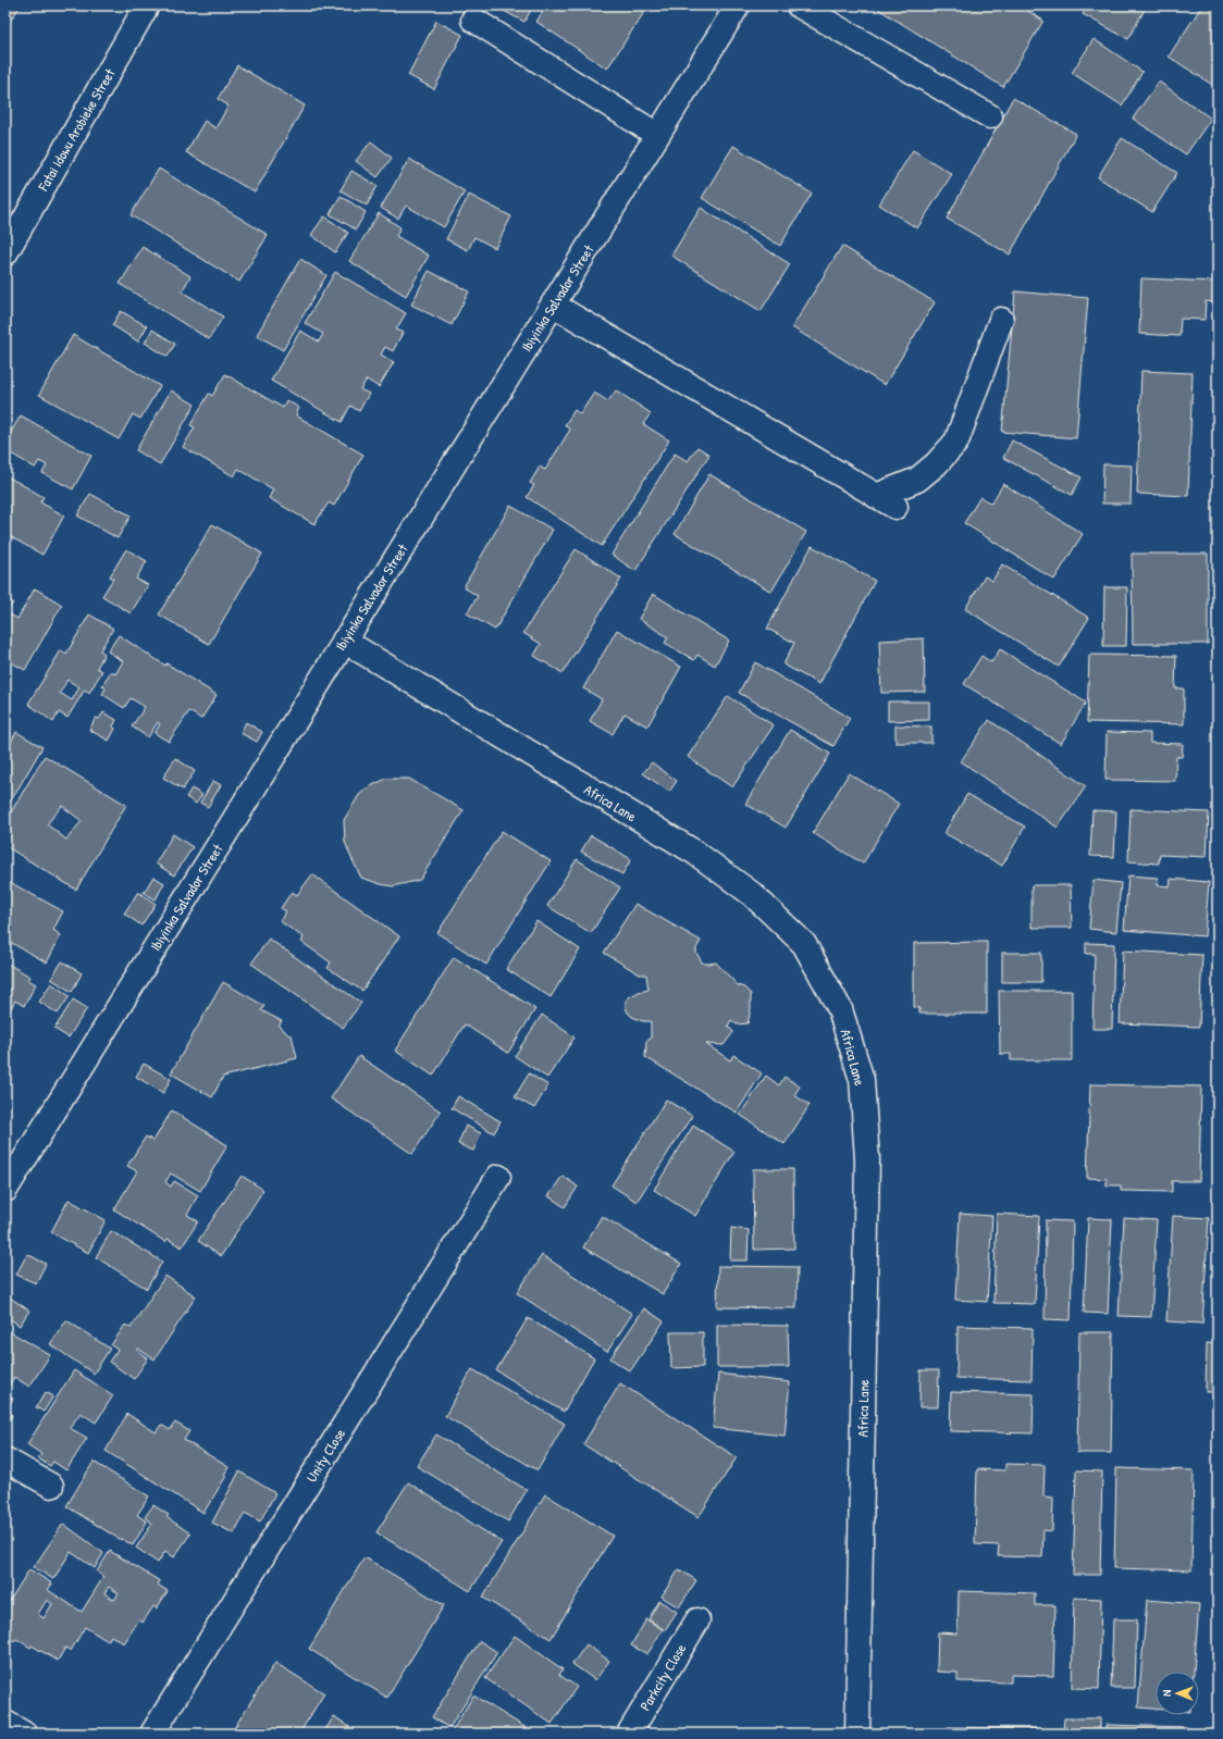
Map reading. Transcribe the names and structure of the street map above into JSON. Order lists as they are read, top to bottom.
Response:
{
  "streets": {
    "street": [
      "Fatai Idowu Arobieke Street",
      "Ibiyinka Salvador Street",
      "Africa Lane",
      "Unity Close",
      "Parkcity Close"
    ]
  },
  "crossings": [
    ["Ibiyinka Salvador Street", "Africa Lane"]
  ],
  "north": "left"
}
